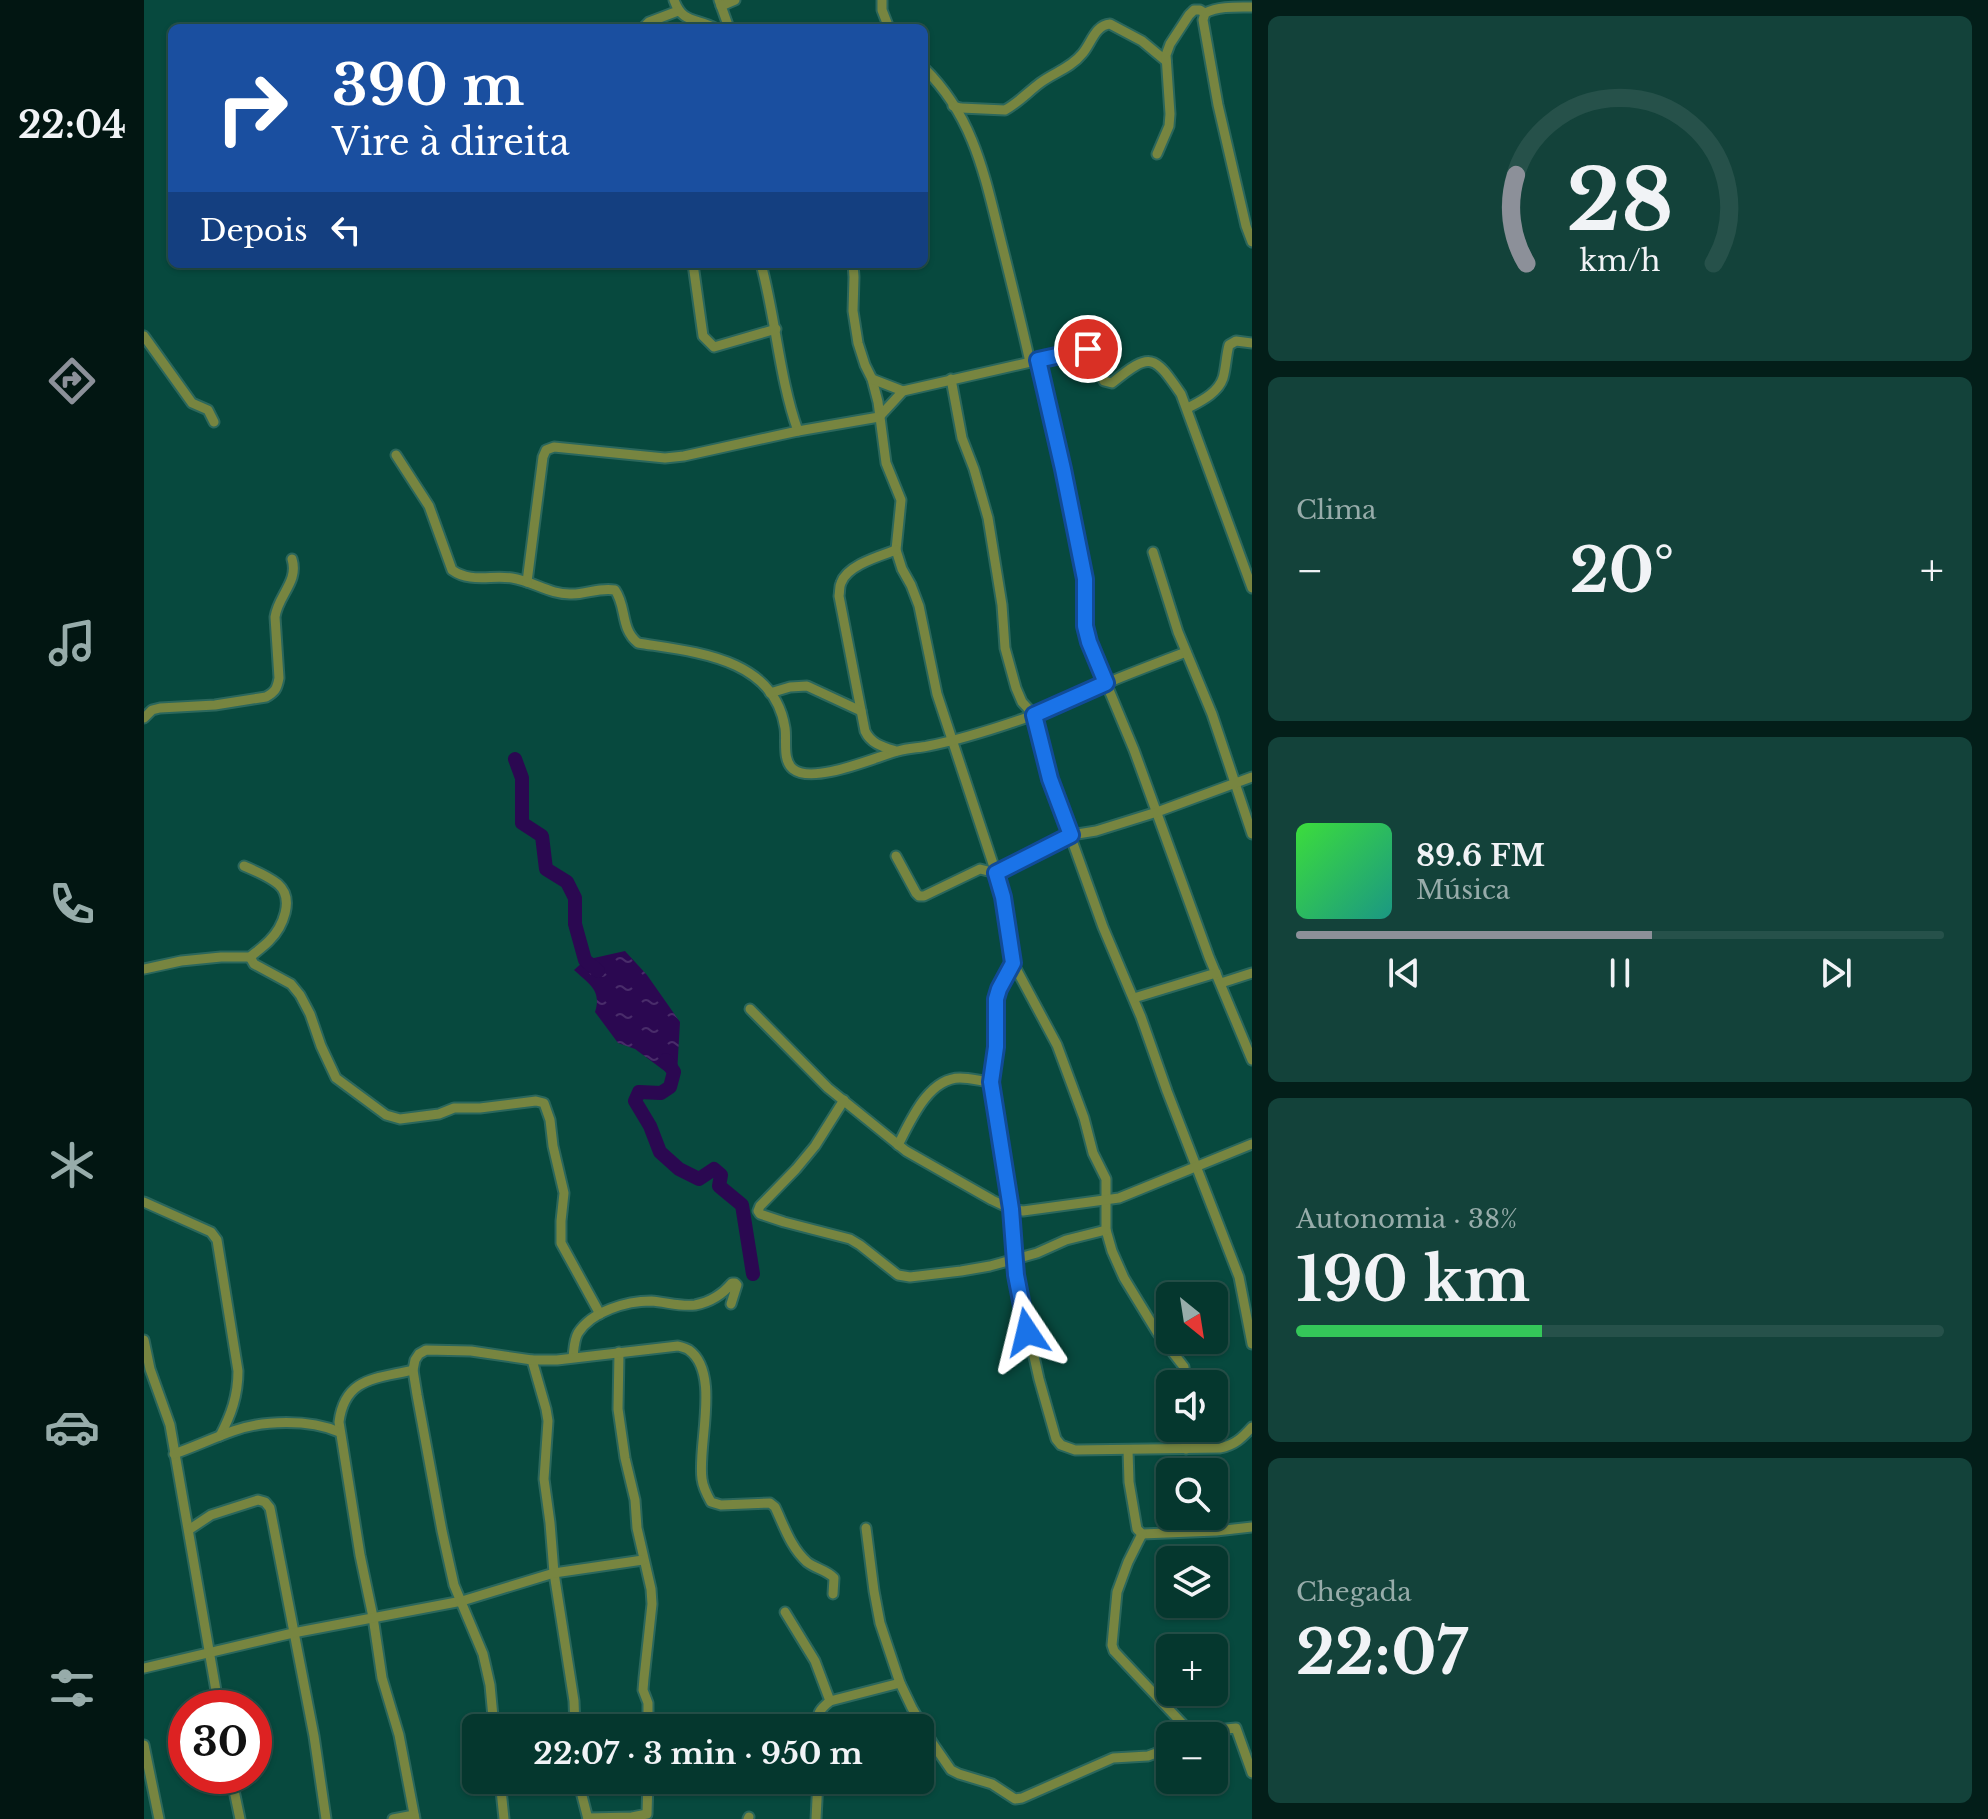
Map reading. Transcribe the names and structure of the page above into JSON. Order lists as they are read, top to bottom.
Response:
{
  "north": "bottom right",
  "page": {
    "tabs": "22:04",
    "turn": ["390 m", "Vire à direita"],
    "then": "Depois",
    "tile": [
      "Clima",
      ["Autonomia · 38%", "190 km"],
      ["Chegada", "22:07"]
    ],
    "heat": ["−", "20°", "+"],
    "song": ["89.6 FM", "Música"],
    "map_buttons": ["+", "−"],
    "limit": "30",
    "trip": "22:07 · 3 min · 950 m",
    "gauge": ["28", "km/h"]
  }
}
